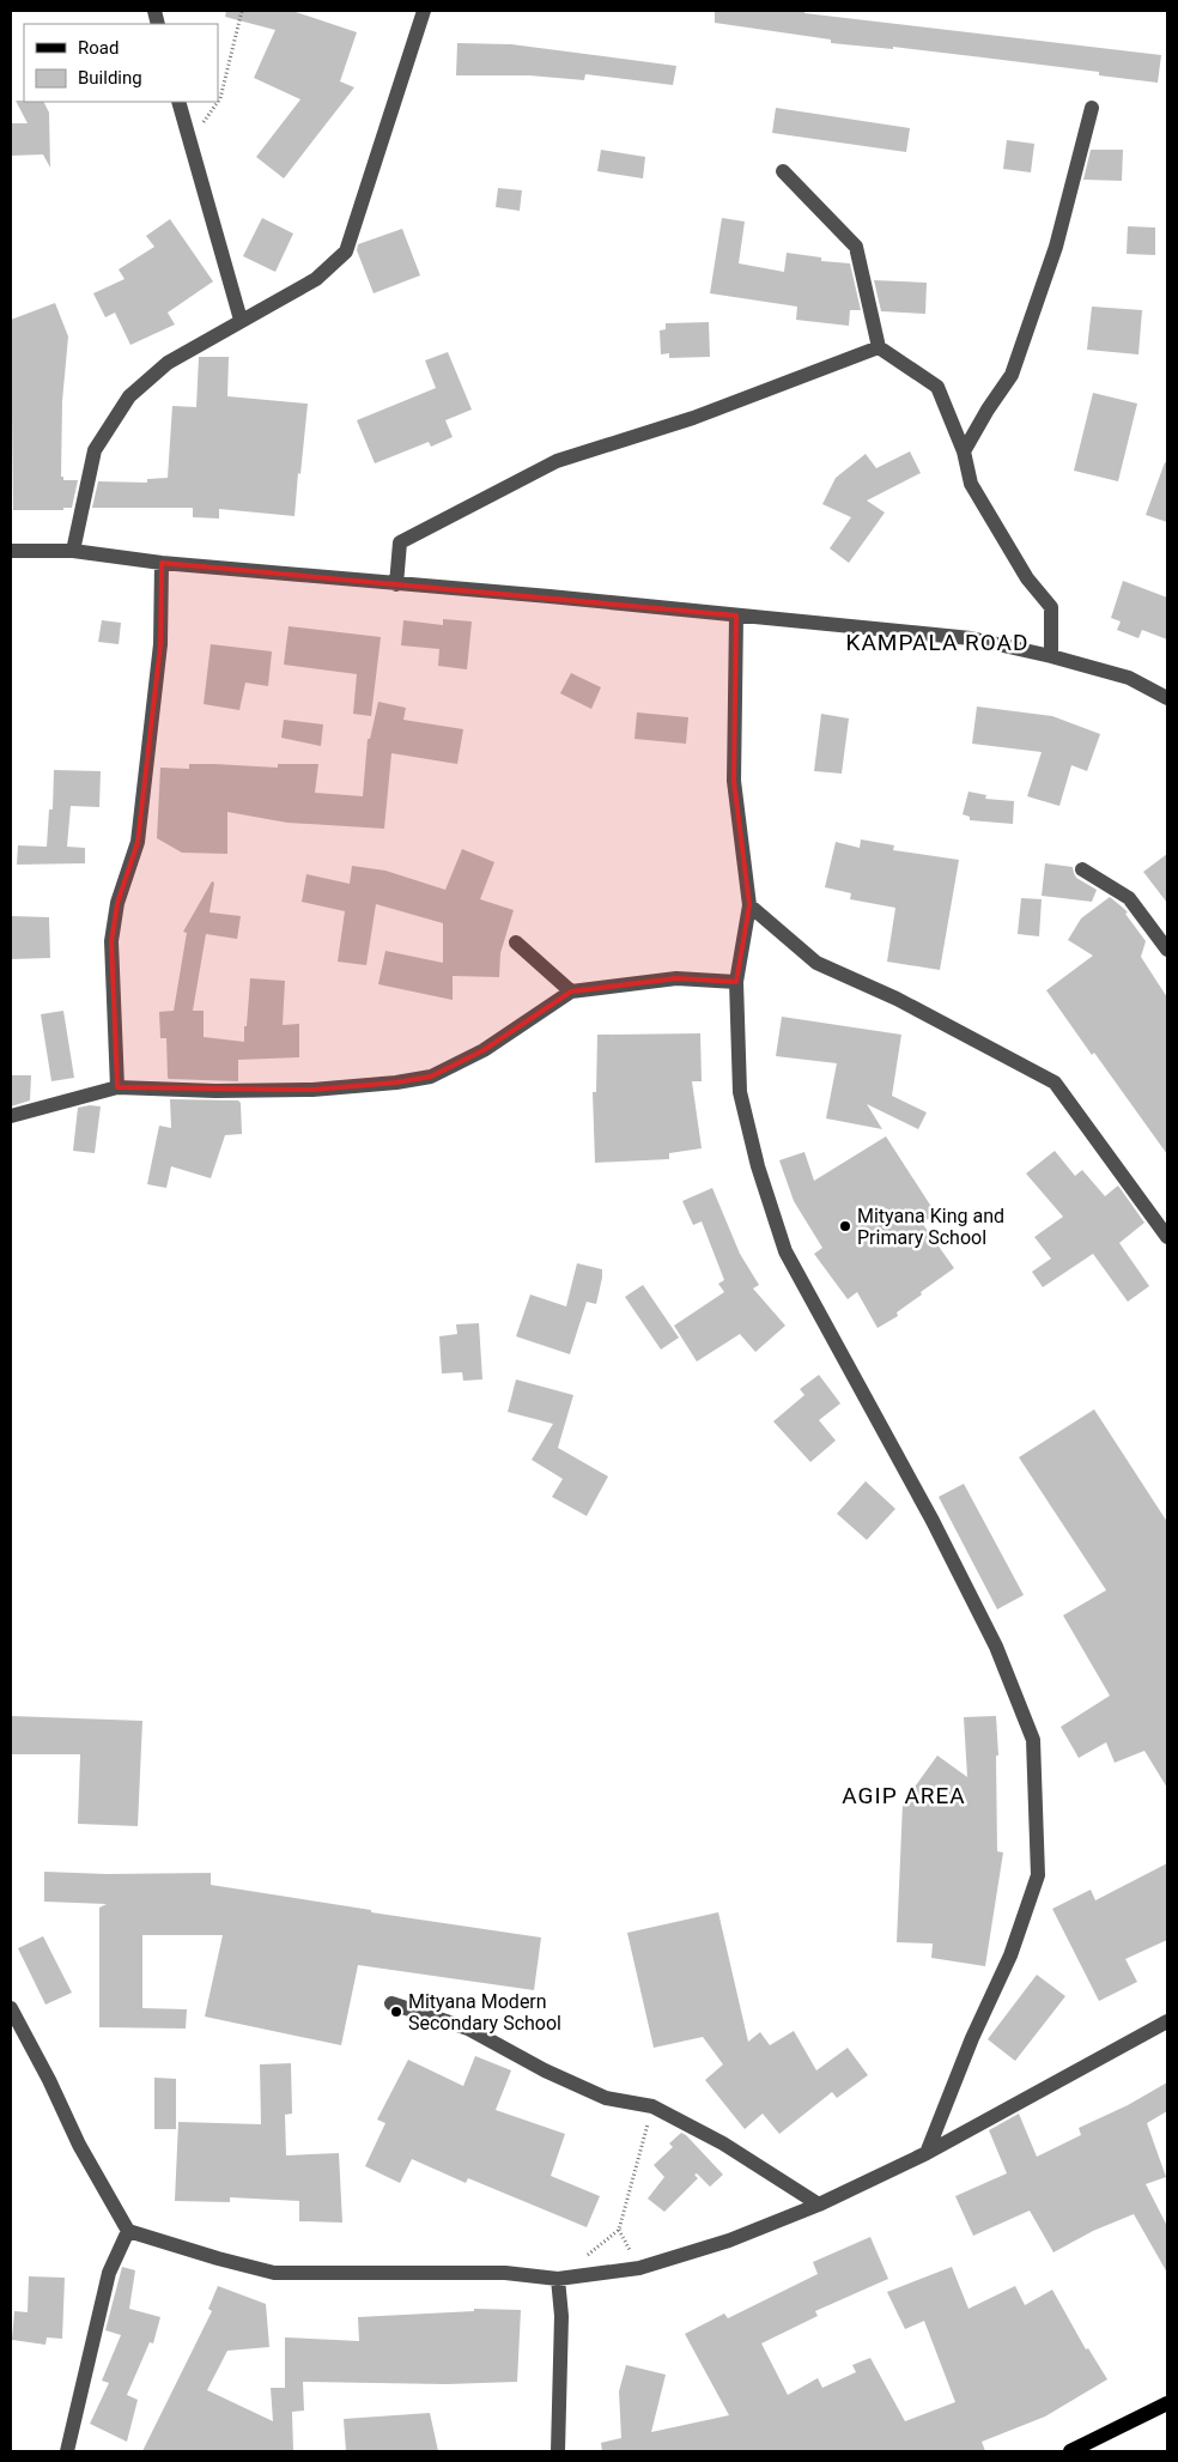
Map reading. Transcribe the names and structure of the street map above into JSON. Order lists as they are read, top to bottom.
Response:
{
  "districts": ["KAMPALA ROAD", "AGIP AREA"],
  "places": ["Mityana King and Primary School", "Mityana Modern Secondary School"],
  "legend": ["Road", "Building"]
}
